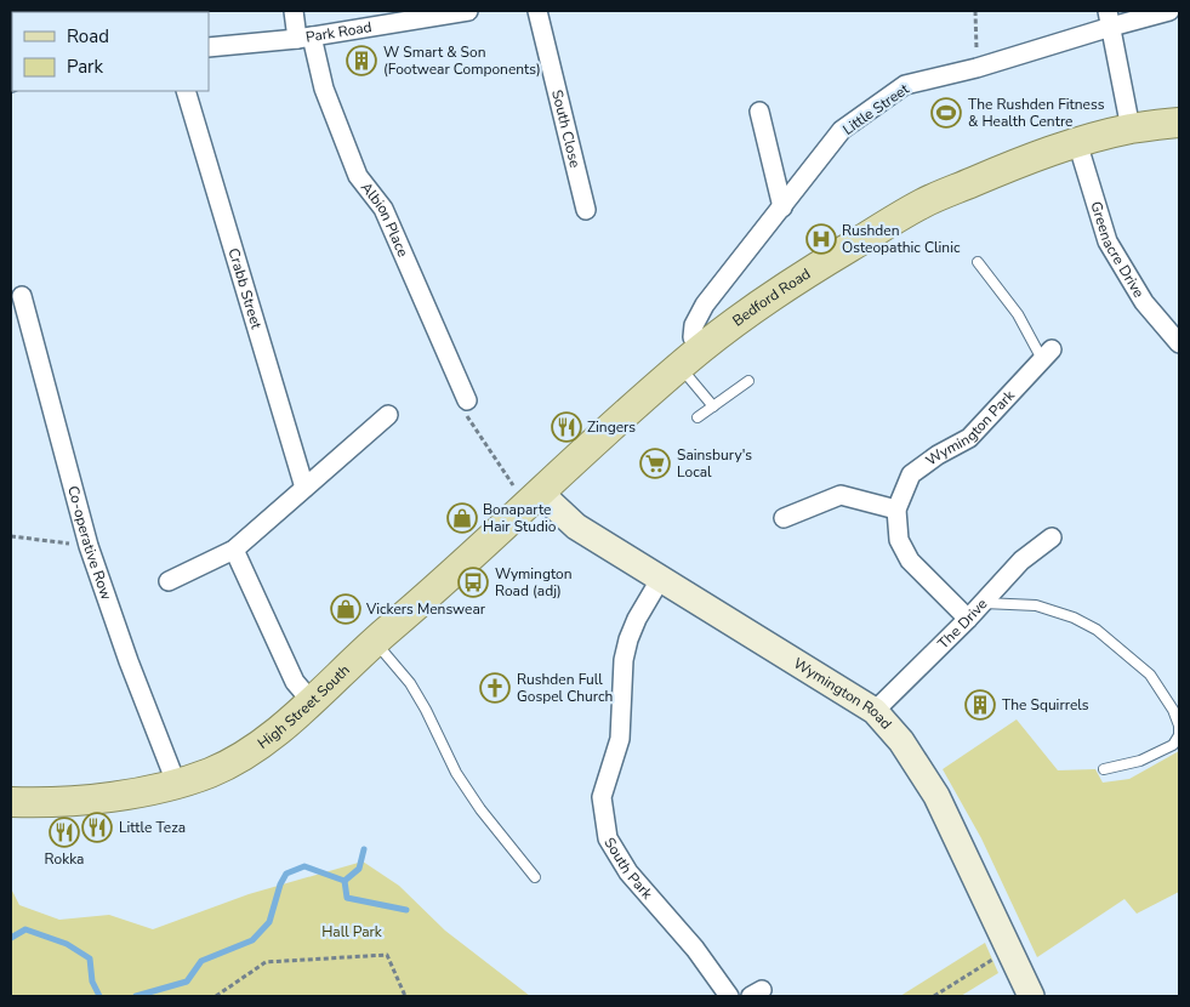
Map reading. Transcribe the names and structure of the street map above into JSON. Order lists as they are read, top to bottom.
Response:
{
  "streets": {
    "main road": ["Bedford Road", "High Street South"],
    "street": [
      "Park Road",
      "Little Street",
      "South Close",
      "Albion Place",
      "Greenacre Drive",
      "Crabb Street",
      "Wymington Park",
      "Co-operative Row",
      "The Drive",
      "Wymington Road",
      "South Park"
    ]
  },
  "crossings": [
    ["Park Road", "Albion Place"],
    ["Little Street", "Bedford Road"],
    ["Greenacre Drive", "Bedford Road"],
    ["Bedford Road", "Wymington Road"],
    ["Bedford Road", "High Street South"],
    ["Wymington Park", "The Drive"],
    ["Co-operative Row", "High Street South"],
    ["The Drive", "Wymington Road"],
    ["Wymington Road", "High Street South"],
    ["Wymington Road", "South Park"]
  ],
  "parks": ["Hall Park"],
  "places": {
    "building": ["W Smart & Son (Footwear Components)", "The Squirrels"],
    "sports": ["The Rushden Fitness & Health Centre"],
    "hospital": ["Rushden Osteopathic Clinic"],
    "restaurant": ["Zingers", "Little Teza", "Rokka"],
    "supermarket": ["Sainsbury's Local"],
    "shop": ["Bonaparte Hair Studio", "Vickers Menswear"],
    "bus stop": ["Wymington Road (adj)"],
    "church": ["Rushden Full Gospel Church"]
  },
  "legend": ["Road", "Park"]
}
